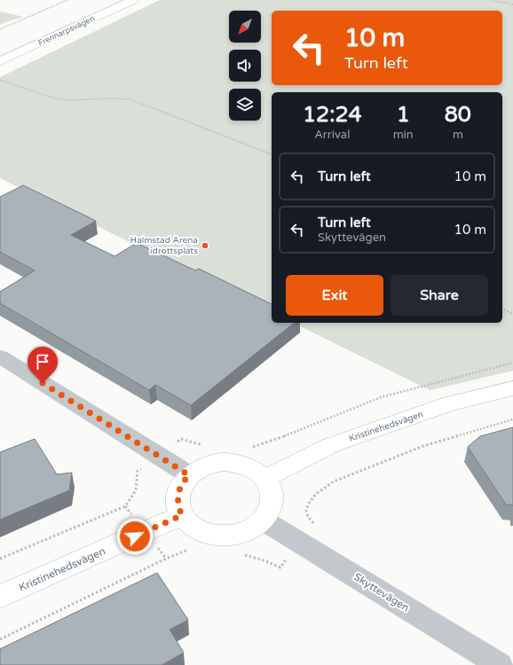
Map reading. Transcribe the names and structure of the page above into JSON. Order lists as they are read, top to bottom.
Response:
{
  "streets": {
    "street": ["Frennarpsvägen", "Kristinehedsvägen", "Skyttevägen"]
  },
  "crossings": [
    ["Kristinehedsvägen", "Skyttevägen"]
  ],
  "places": ["Halmstad Arena idrottsplats"],
  "north": "bottom left",
  "page": {
    "turn": ["10 m", "Turn left"],
    "eta": [
      "12:24",
      "Arrival",
      "1",
      "min",
      "80",
      "m"
    ],
    "list": [
      {
        "name": "Turn left",
        "value": "10 m"
      },
      {
        "name": "Turn left",
        "note": "Skyttevägen",
        "value": "10 m"
      }
    ],
    "buttons": ["Exit", "Share"]
  }
}
